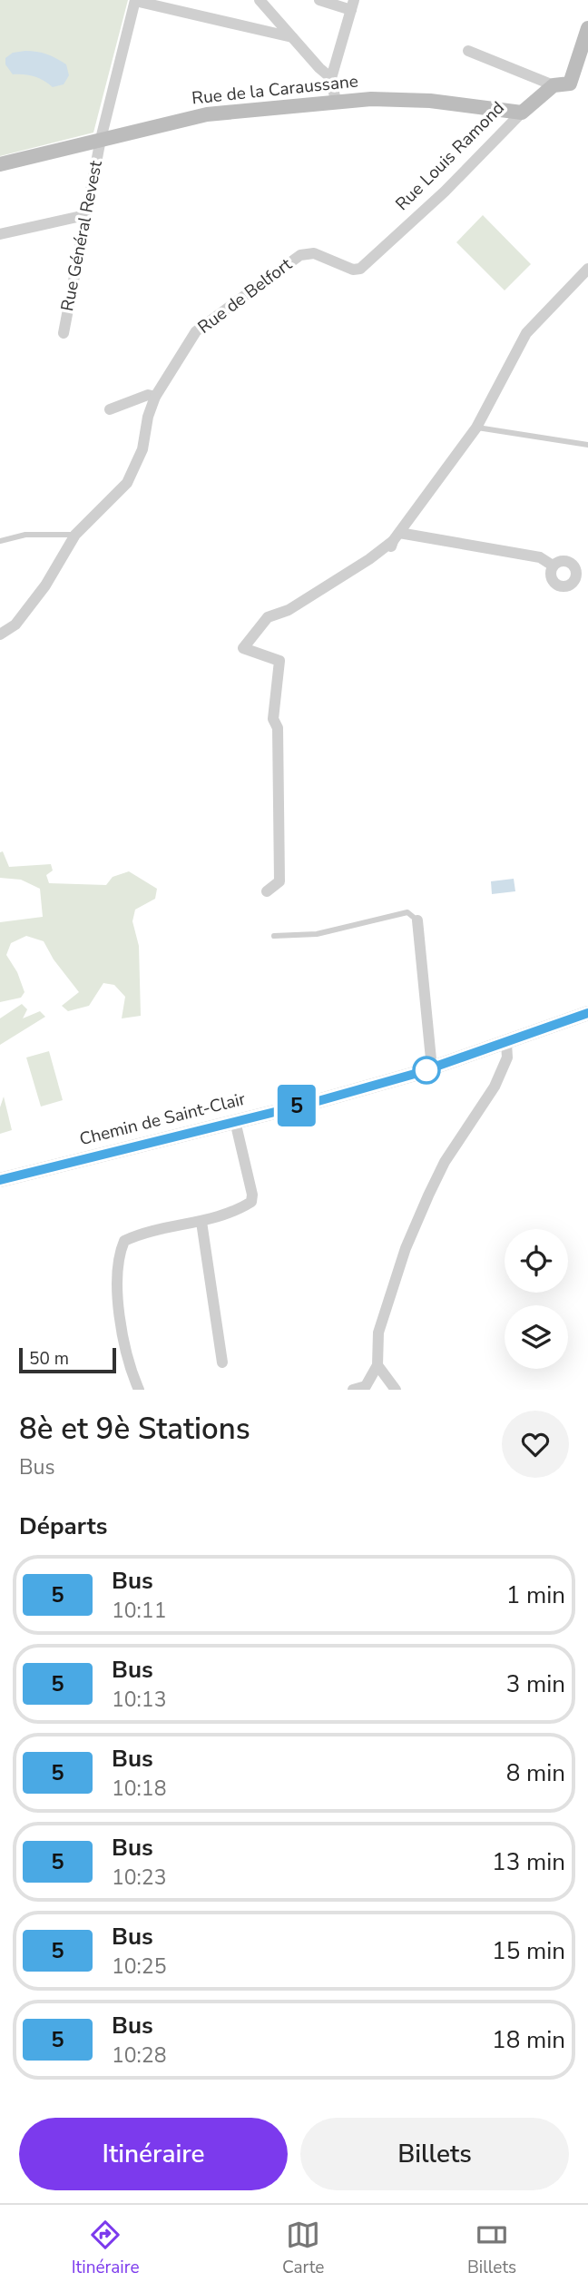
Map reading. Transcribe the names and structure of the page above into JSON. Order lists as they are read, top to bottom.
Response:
{
  "streets": {
    "street": [
      "Rue de la Caraussane",
      "Rue Louis Ramond",
      "Rue Général Revest",
      "Rue de Belfort",
      "Chemin de Saint-Clair"
    ]
  },
  "crossings": [
    ["Rue de la Caraussane", "Rue Louis Ramond"],
    ["Rue de la Caraussane", "Rue Général Revest"],
    ["Rue Louis Ramond", "Rue de Belfort"]
  ],
  "lines": ["bus line 5"],
  "scale_bar": "50 m",
  "page": {
    "on_map": "5",
    "scale": "50 m",
    "heading": [
      ["8è et 9è Stations", "Bus"],
      "Départs"
    ],
    "list": [
      {
        "mark": "5",
        "name": "Bus",
        "note": "10:11",
        "value": "1 min"
      },
      {
        "mark": "5",
        "name": "Bus",
        "note": "10:13",
        "value": "3 min"
      },
      {
        "mark": "5",
        "name": "Bus",
        "note": "10:18",
        "value": "8 min"
      },
      {
        "mark": "5",
        "name": "Bus",
        "note": "10:23",
        "value": "13 min"
      },
      {
        "mark": "5",
        "name": "Bus",
        "note": "10:25",
        "value": "15 min"
      },
      {
        "mark": "5",
        "name": "Bus",
        "note": "10:28",
        "value": "18 min"
      }
    ],
    "buttons": ["Itinéraire", "Billets"],
    "tabs": ["Itinéraire", "Carte", "Billets"]
  }
}
